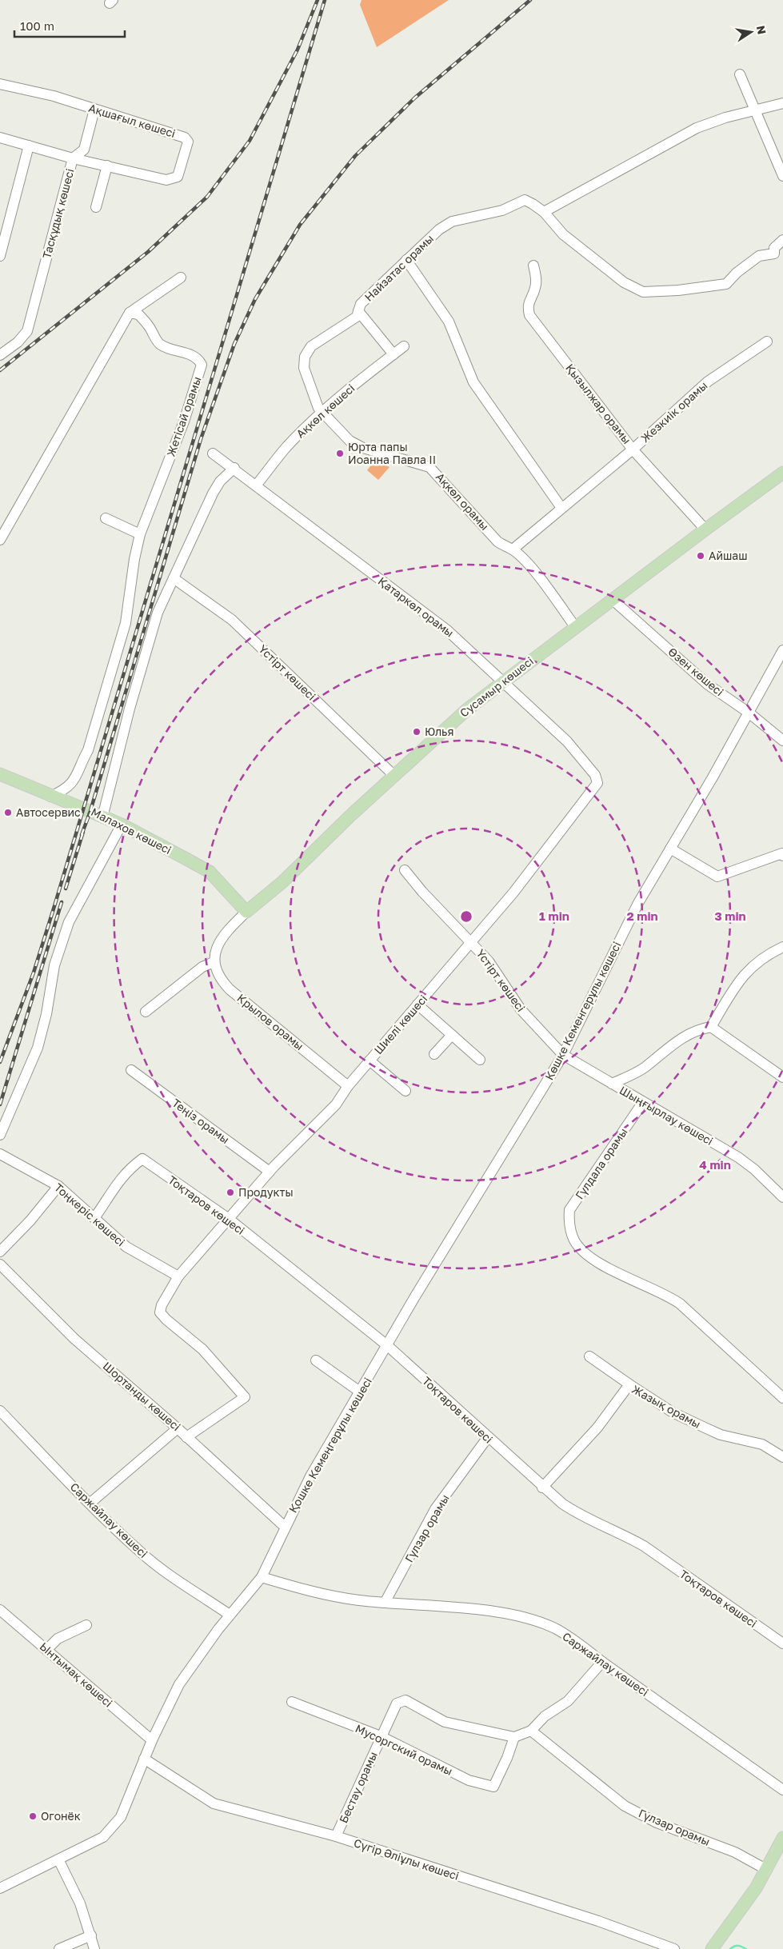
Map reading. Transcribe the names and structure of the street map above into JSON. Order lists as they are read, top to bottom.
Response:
{
  "streets": {
    "main road": ["Сусамыр көшесі", "Малахов көшесі"],
    "street": [
      "Ақшағыл көшесі",
      "Тасқұдық көшесі",
      "Найзатас орамы",
      "Қызылжар орамы",
      "Ақкөл көшесі",
      "Жезкиік орамы",
      "Жетісай орамы",
      "Ақкөл орамы",
      "Қатаркөл орамы",
      "Өзен көшесі",
      "Үстірт көшесі",
      "Көшке Кеменгерұлы көшесі",
      "Крылов орамы",
      "Шиелі көшесі",
      "Шыңғырлау көшесі",
      "Теңіз орамы",
      "Гүлдала орамы",
      "Тоқтаров көшесі",
      "Тоңкерiс көшесі",
      "Шортанды көшесі",
      "Жазық орамы",
      "Қошке Кемеңгерұлы көшесі",
      "Саржайлау көшесі",
      "Гүлзар орамы",
      "Ынтымақ көшесі",
      "Мусоргский орамы",
      "Бестау орамы",
      "Сүгір Әліұлы көшесі"
    ]
  },
  "crossings": [
    ["Ақшағыл көшесі", "Тасқұдық көшесі"],
    ["Найзатас орамы", "Ақкөл көшесі"],
    ["Найзатас орамы", "Ақкөл орамы"],
    ["Қызылжар орамы", "Жезкиік орамы"],
    ["Қызылжар орамы", "Сусамыр көшесі"],
    ["Ақкөл көшесі", "Ақкөл орамы"],
    ["Ақкөл көшесі", "Қатаркөл орамы"],
    ["Жезкиік орамы", "Ақкөл орамы"],
    ["Жетісай орамы", "Малахов көшесі"],
    ["Ақкөл орамы", "Сусамыр көшесі"],
    ["Қатаркөл орамы", "Сусамыр көшесі"],
    ["Қатаркөл орамы", "Шиелі көшесі"],
    ["Өзен көшесі", "Сусамыр көшесі"],
    ["Өзен көшесі", "Көшке Кеменгерұлы көшесі"],
    ["Үстірт көшесі", "Сусамыр көшесі"],
    ["Үстірт көшесі", "Көшке Кеменгерұлы көшесі"],
    ["Үстірт көшесі", "Шиелі көшесі"],
    ["Үстірт көшесі", "Шыңғырлау көшесі"],
    ["Сусамыр көшесі", "Малахов көшесі"],
    ["Сусамыр көшесі", "Крылов орамы"],
    ["Көшке Кеменгерұлы көшесі", "Шыңғырлау көшесі"],
    ["Көшке Кеменгерұлы көшесі", "Тоқтаров көшесі"],
    ["Көшке Кеменгерұлы көшесі", "Қошке Кемеңгерұлы көшесі"],
    ["Крылов орамы", "Шиелі көшесі"],
    ["Шиелі көшесі", "Теңіз орамы"],
    ["Шиелі көшесі", "Тоқтаров көшесі"],
    ["Шиелі көшесі", "Тоңкерiс көшесі"],
    ["Шиелі көшесі", "Шортанды көшесі"],
    ["Шыңғырлау көшесі", "Гүлдала орамы"],
    ["Тоқтаров көшесі", "Тоңкерiс көшесі"],
    ["Тоқтаров көшесі", "Жазық орамы"],
    ["Тоқтаров көшесі", "Қошке Кемеңгерұлы көшесі"],
    ["Тоқтаров көшесі", "Гүлзар орамы"],
    ["Шортанды көшесі", "Қошке Кемеңгерұлы көшесі"],
    ["Қошке Кемеңгерұлы көшесі", "Саржайлау көшесі"],
    ["Қошке Кемеңгерұлы көшесі", "Ынтымақ көшесі"],
    ["Қошке Кемеңгерұлы көшесі", "Сүгір Әліұлы көшесі"],
    ["Саржайлау көшесі", "Гүлзар орамы"],
    ["Мусоргский орамы", "Бестау орамы"],
    ["Бестау орамы", "Сүгір Әліұлы көшесі"]
  ],
  "places": [
    "Юрта папы Иоанна Павла II",
    "Айшаш",
    "Юлья",
    "Автосервис",
    "Продукты",
    "Огонёк"
  ],
  "scale_bar": "100 m",
  "north": "right",
  "rings": [
    "1 min",
    "2 min",
    "3 min",
    "4 min"
  ]
}
